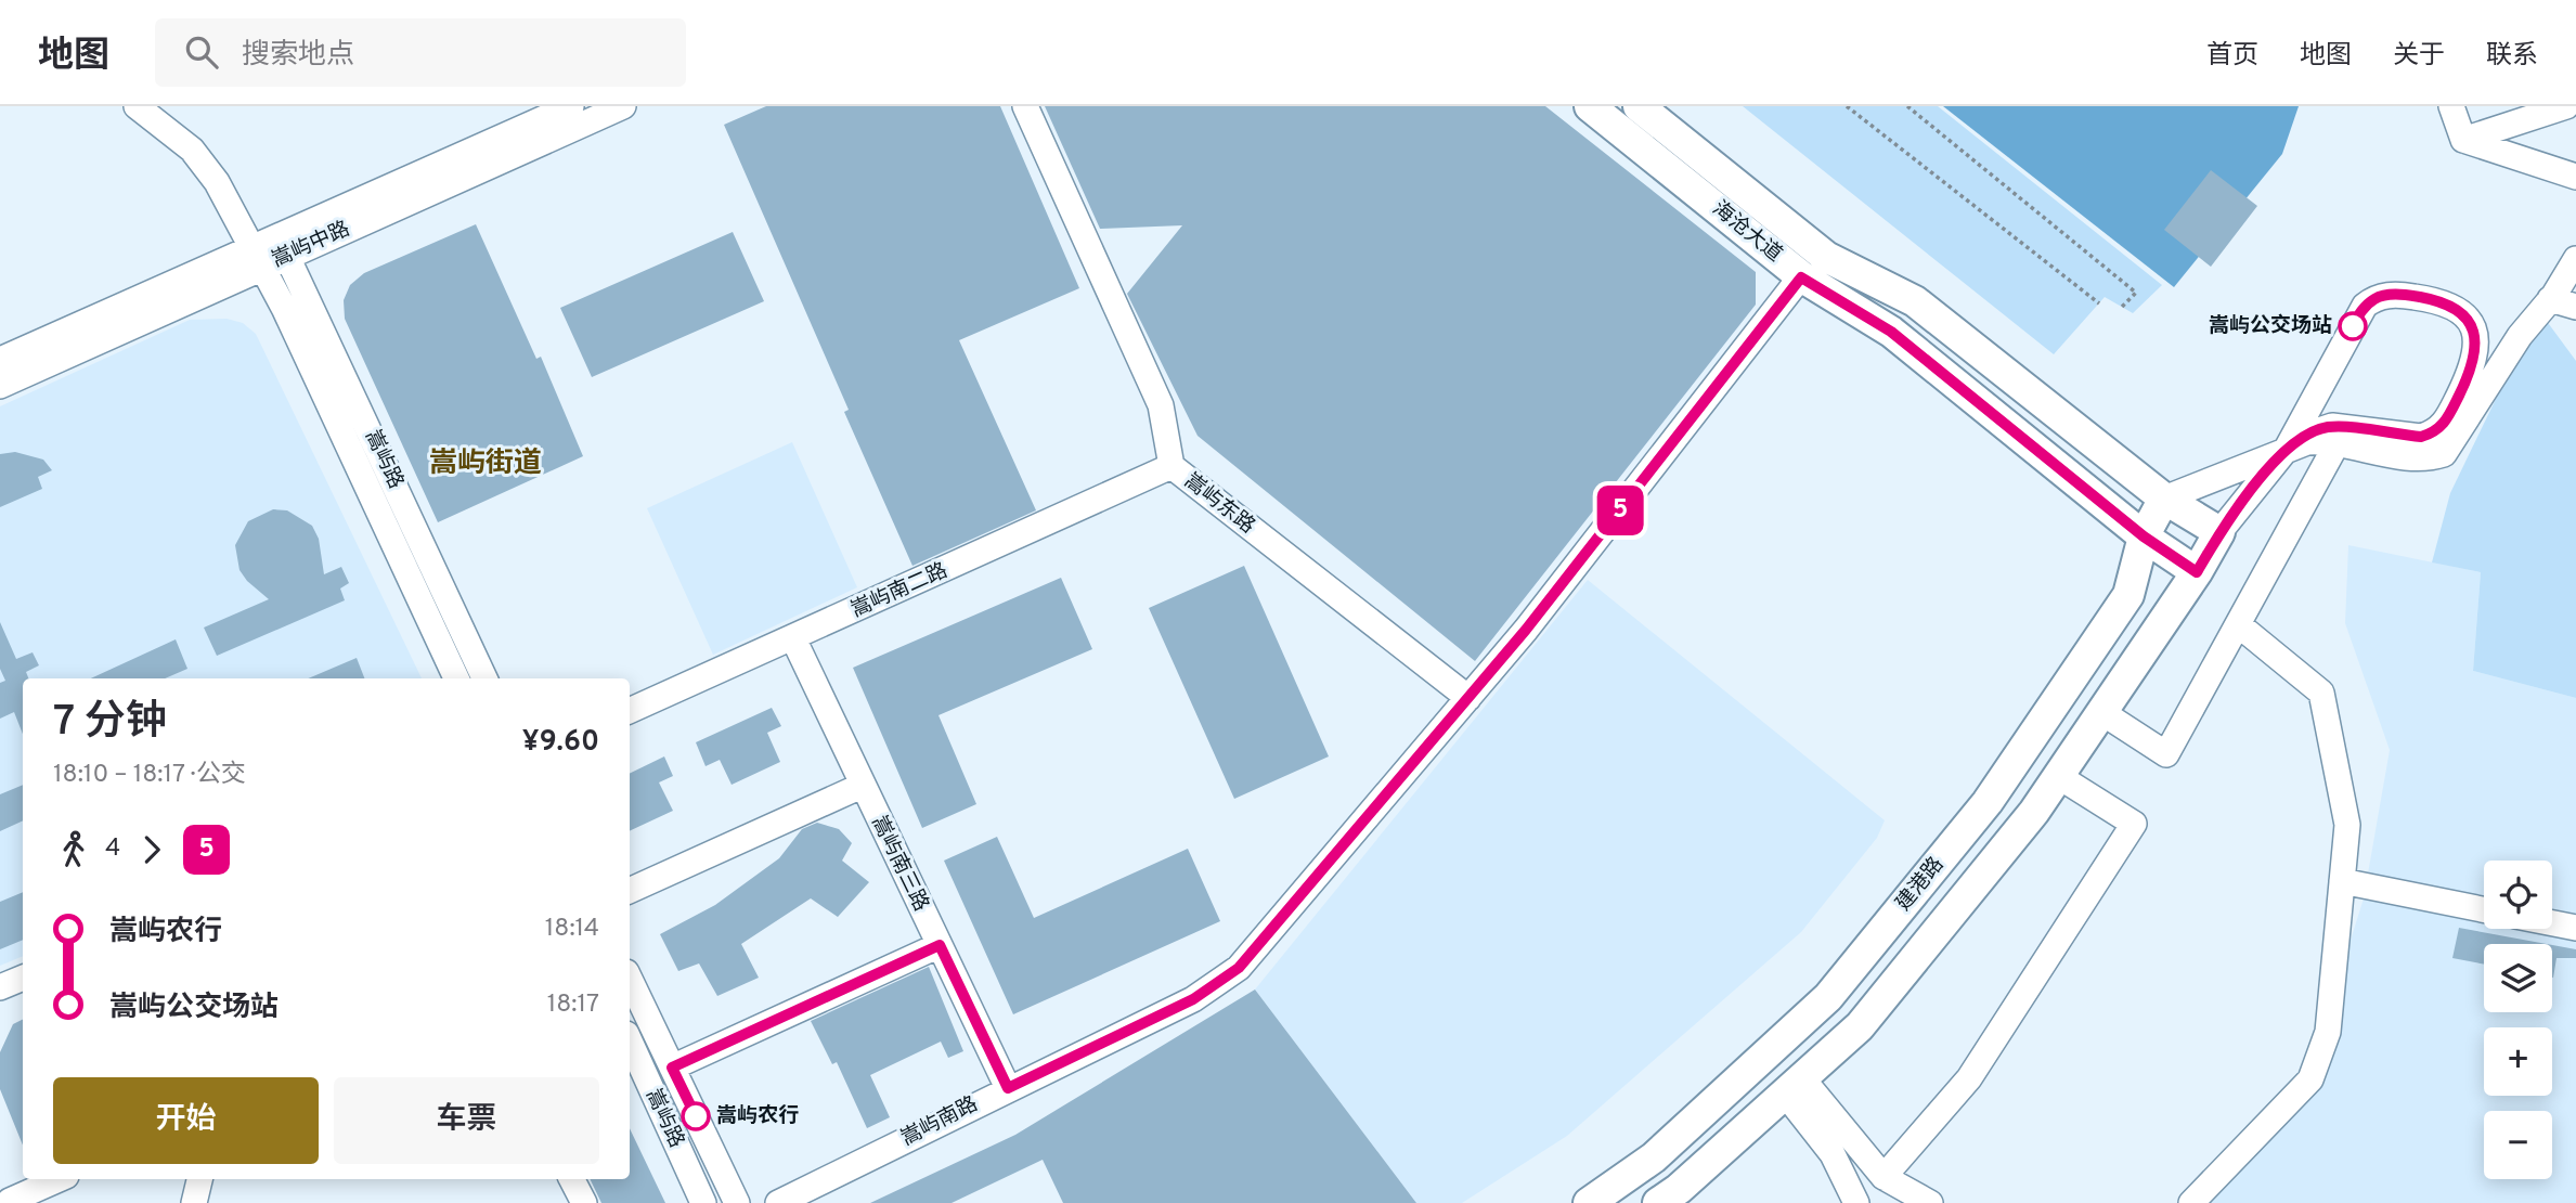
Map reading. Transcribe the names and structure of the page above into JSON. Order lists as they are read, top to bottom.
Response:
{
  "streets": {
    "main road": ["海沧大道", "建港路"],
    "street": [
      "嵩屿中路",
      "嵩屿路",
      "嵩屿东路",
      "嵩屿南二路",
      "嵩屿南三路",
      "嵩屿南路"
    ]
  },
  "crossings": [
    ["海沧大道", "建港路"],
    ["海沧大道", "嵩屿南路"],
    ["嵩屿中路", "嵩屿路"],
    ["嵩屿东路", "嵩屿南二路"],
    ["嵩屿东路", "嵩屿南路"],
    ["嵩屿南二路", "嵩屿南三路"],
    ["嵩屿南三路", "嵩屿南路"]
  ],
  "districts": ["嵩屿街道"],
  "places": ["嵩屿公交场站", "嵩屿农行"],
  "lines": ["bus line 5"],
  "page": {
    "header": "地图",
    "search": "搜索地点",
    "nav": [
      "首页",
      "地图",
      "关于",
      "联系"
    ],
    "on_map": "5",
    "heading": ["7 分钟", "18:10 – 18:17 · 公交", "¥9.60"],
    "legs": ["4", "5"],
    "map_buttons": ["+", "−"],
    "list": [
      {
        "name": "嵩屿农行",
        "value": "18:14"
      },
      {
        "name": "嵩屿公交场站",
        "value": "18:17"
      }
    ],
    "buttons": ["开始", "车票"]
  }
}
